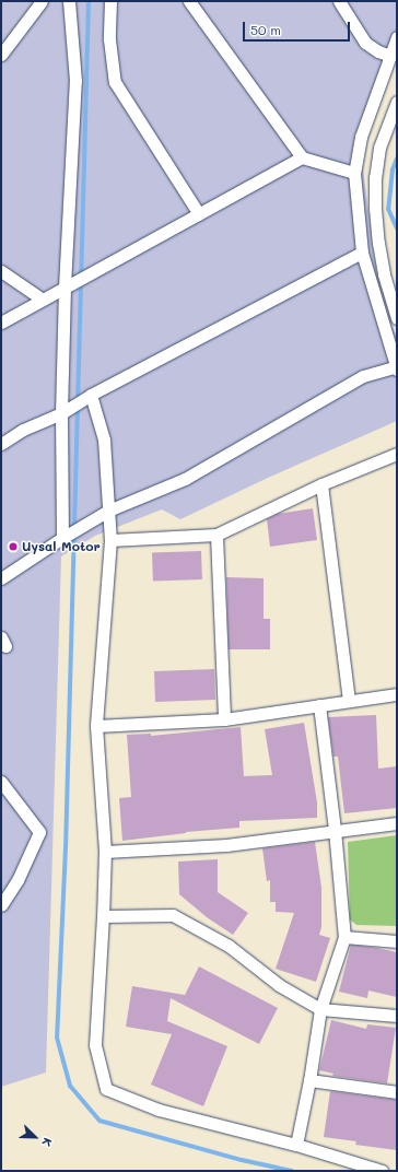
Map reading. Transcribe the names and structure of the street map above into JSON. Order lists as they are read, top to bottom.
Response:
{
  "places": ["Uysal Motor"],
  "scale_bar": "50 m",
  "north": "bottom right"
}
